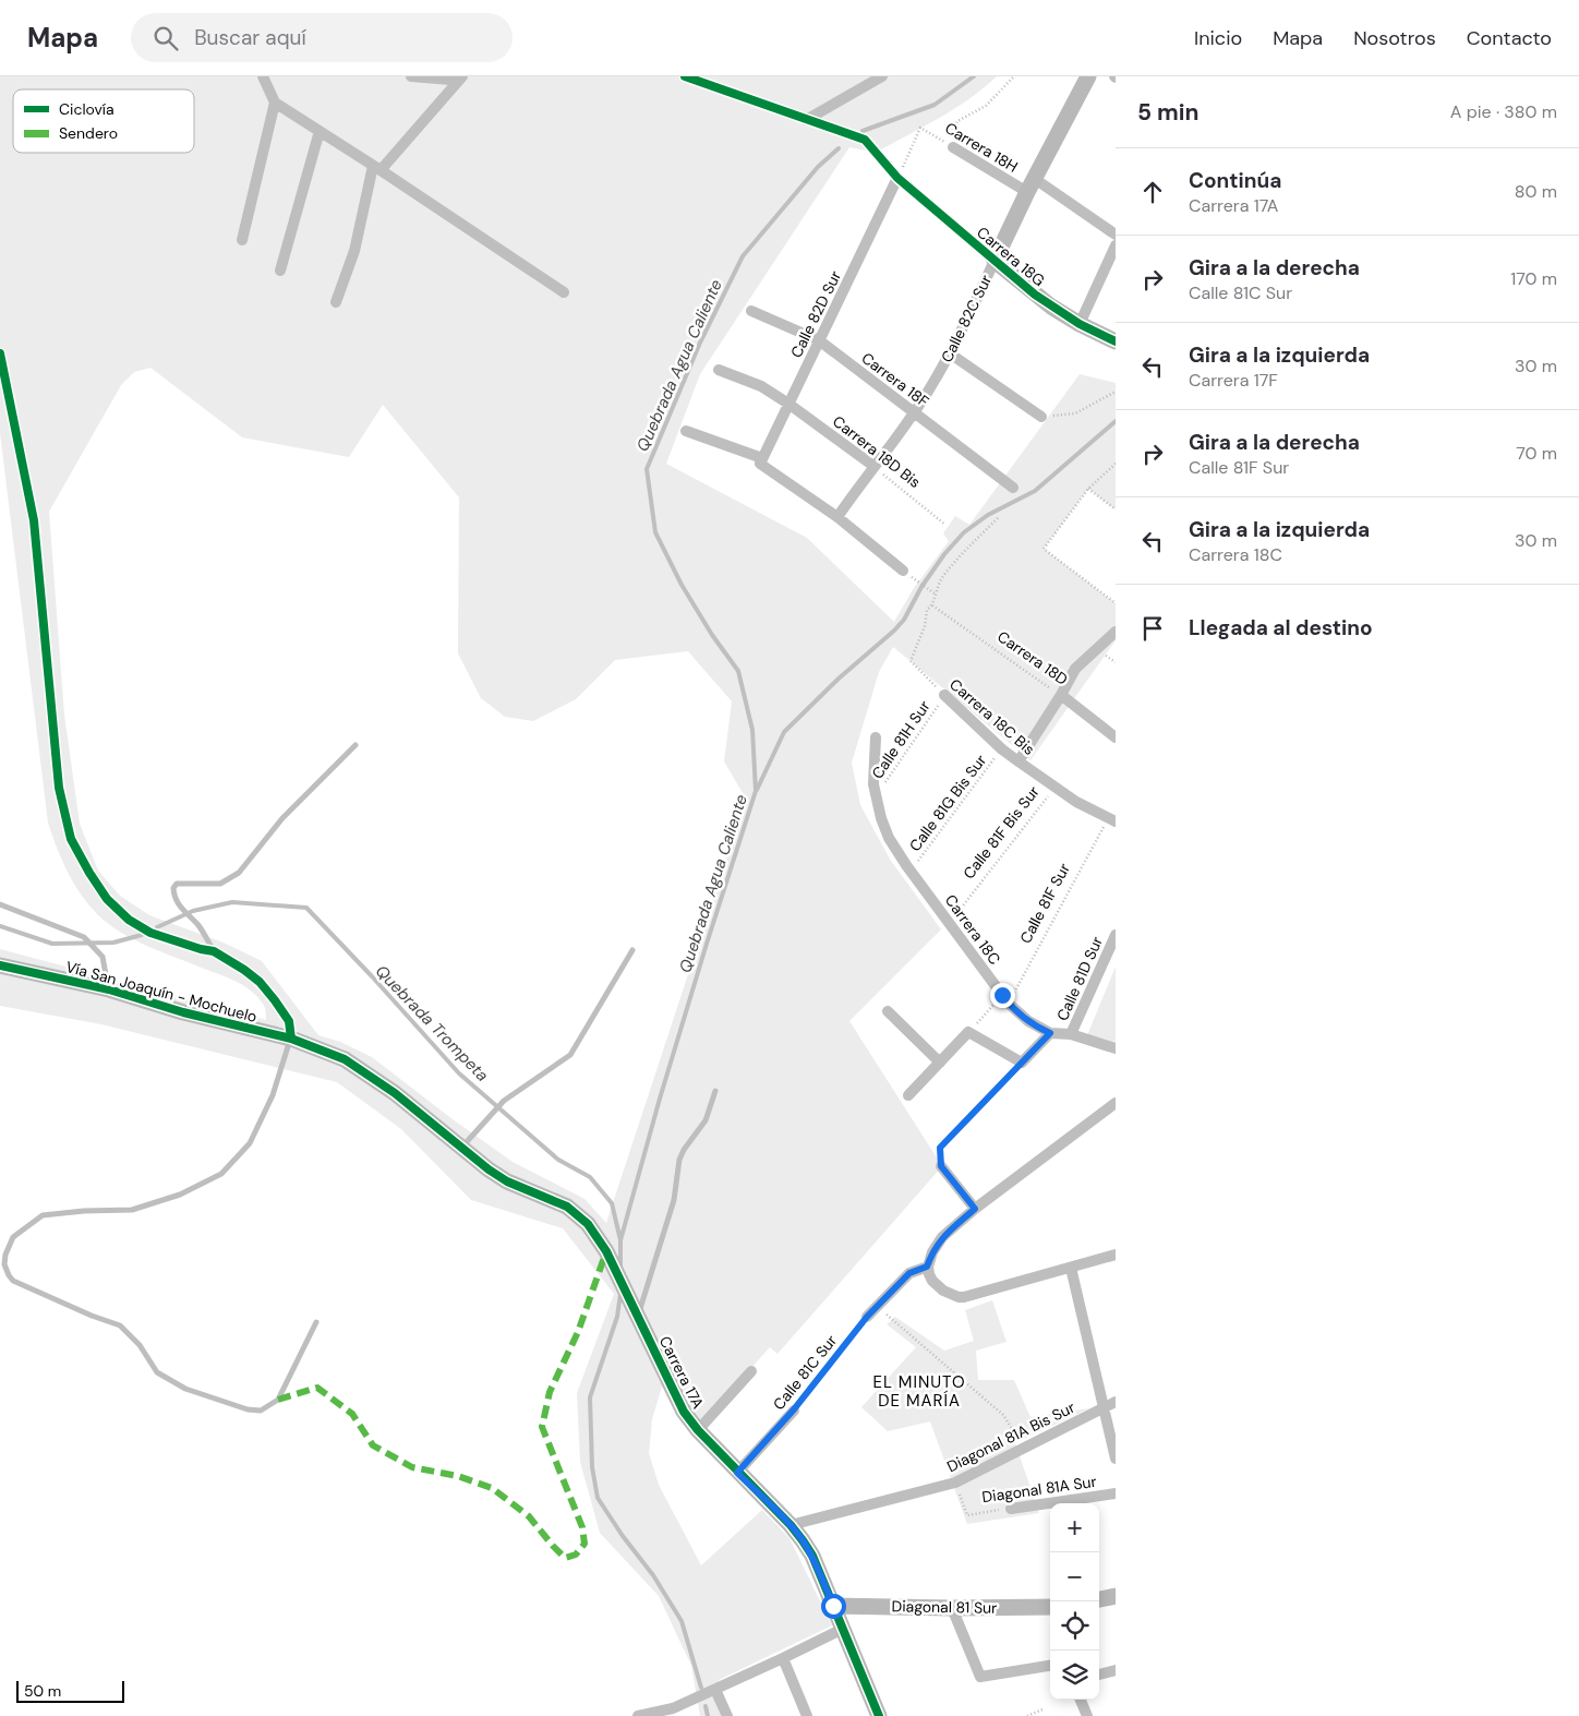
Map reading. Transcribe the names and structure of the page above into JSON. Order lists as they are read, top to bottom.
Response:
{
  "streets": {
    "street": [
      "Carrera 18H",
      "Carrera 18G",
      "Calle 82D Sur",
      "Calle 82C Sur",
      "Carrera 18F",
      "Carrera 18D Bis",
      "Carrera 18D",
      "Carrera 18C Bis",
      "Carrera 18C",
      "Calle 81D Sur",
      "Vía San Joaquín - Mochuelo",
      "Carrera 17A",
      "Calle 81C Sur",
      "Diagonal 81A Bis Sur",
      "Diagonal 81A Sur",
      "Diagonal 81 Sur"
    ],
    "path": [
      "Calle 81H Sur",
      "Calle 81G Bis Sur",
      "Calle 81F Bis Sur",
      "Calle 81F Sur"
    ]
  },
  "crossings": [
    ["Carrera 18H", "Carrera 18G"],
    ["Carrera 18H", "Calle 82D Sur"],
    ["Carrera 18H", "Calle 82C Sur"],
    ["Carrera 18G", "Calle 82D Sur"],
    ["Carrera 18G", "Calle 82C Sur"],
    ["Calle 82D Sur", "Carrera 18F"],
    ["Calle 82D Sur", "Carrera 18D Bis"],
    ["Calle 82C Sur", "Carrera 18F"],
    ["Calle 82C Sur", "Carrera 18D Bis"],
    ["Carrera 18D", "Carrera 18C Bis"],
    ["Carrera 18C Bis", "Calle 81H Sur"],
    ["Carrera 18C Bis", "Calle 81G Bis Sur"],
    ["Carrera 18C Bis", "Calle 81F Bis Sur"],
    ["Carrera 18C Bis", "Calle 81F Sur"],
    ["Calle 81H Sur", "Carrera 18C"],
    ["Calle 81G Bis Sur", "Carrera 18C"],
    ["Calle 81F Bis Sur", "Carrera 18C"],
    ["Calle 81F Sur", "Carrera 18C"],
    ["Carrera 18C", "Calle 81D Sur"],
    ["Vía San Joaquín - Mochuelo", "Carrera 17A"],
    ["Carrera 17A", "Calle 81C Sur"],
    ["Carrera 17A", "Diagonal 81A Bis Sur"],
    ["Carrera 17A", "Diagonal 81 Sur"],
    ["Diagonal 81A Bis Sur", "Diagonal 81A Sur"]
  ],
  "districts": ["EL MINUTO DE MARÍA"],
  "water": ["Quebrada Agua Caliente", "Quebrada Trompeta"],
  "legend": ["Ciclovía", "Sendero"],
  "scale_bar": "50 m",
  "page": {
    "header": "Mapa",
    "search": "Buscar aquí",
    "nav": [
      "Inicio",
      "Mapa",
      "Nosotros",
      "Contacto"
    ],
    "heading": ["5 min", "A pie · 380 m"],
    "list": [
      ["Continúa", "Carrera 17A", "80 m"],
      ["Gira a la derecha", "Calle 81C Sur", "170 m"],
      ["Gira a la izquierda", "Carrera 17F", "30 m"],
      ["Gira a la derecha", "Calle 81F Sur", "70 m"],
      ["Gira a la izquierda", "Carrera 18C", "30 m"],
      "Llegada al destino"
    ],
    "map_buttons": ["+", "−"],
    "scale": "50 m"
  }
}
